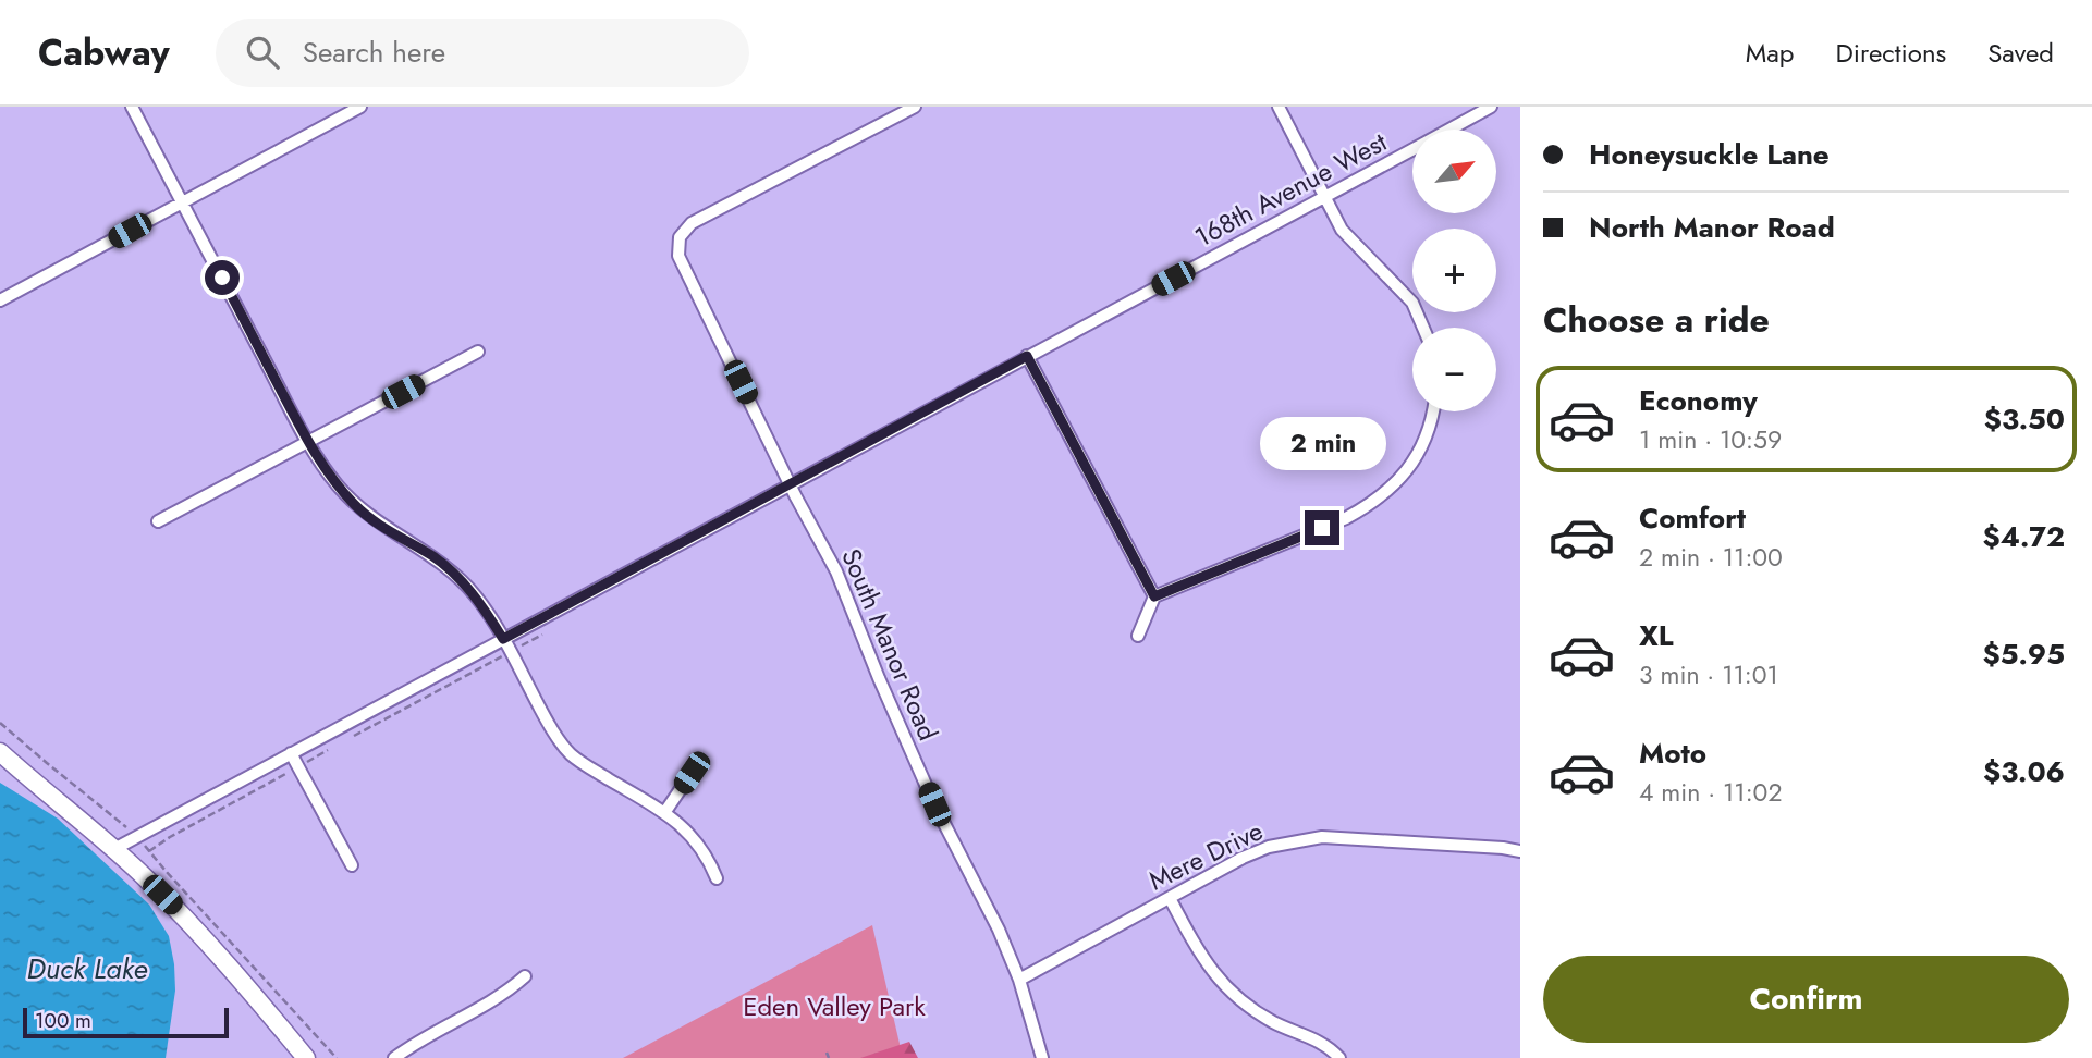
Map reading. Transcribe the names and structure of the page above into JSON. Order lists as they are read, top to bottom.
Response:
{
  "streets": {
    "street": ["168th Avenue West", "South Manor Road", "Mere Drive"]
  },
  "crossings": [
    ["168th Avenue West", "South Manor Road"],
    ["South Manor Road", "Mere Drive"]
  ],
  "water": ["Duck Lake"],
  "parks": ["Eden Valley Park"],
  "scale_bar": "100 m",
  "north": "top right",
  "page": {
    "header": "Cabway",
    "search": "Search here",
    "nav": ["Map", "Directions", "Saved"],
    "banner": ["Honeysuckle Lane", "North Manor Road"],
    "map_buttons": ["+", "−"],
    "heading": "Choose a ride",
    "list": [
      {
        "name": "Economy",
        "note": "1 min · 10:59",
        "value": "$3.50"
      },
      {
        "name": "Comfort",
        "note": "2 min · 11:00",
        "value": "$4.72"
      },
      {
        "name": "XL",
        "note": "3 min · 11:01",
        "value": "$5.95"
      },
      {
        "name": "Moto",
        "note": "4 min · 11:02",
        "value": "$3.06"
      }
    ],
    "bubble": "2 min",
    "buttons": "Confirm",
    "scale": "100 m"
  }
}
